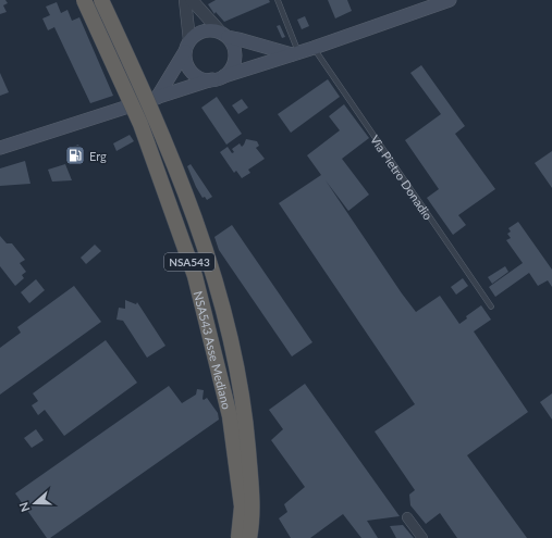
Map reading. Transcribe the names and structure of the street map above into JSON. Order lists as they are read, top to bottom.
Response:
{
  "streets": {
    "highway": ["NSA543", "NSA543 Asse Mediano"],
    "lane": ["Via Pietro Donadio"]
  },
  "places": {
    "fuel station": ["Erg"]
  },
  "north": "left"
}
